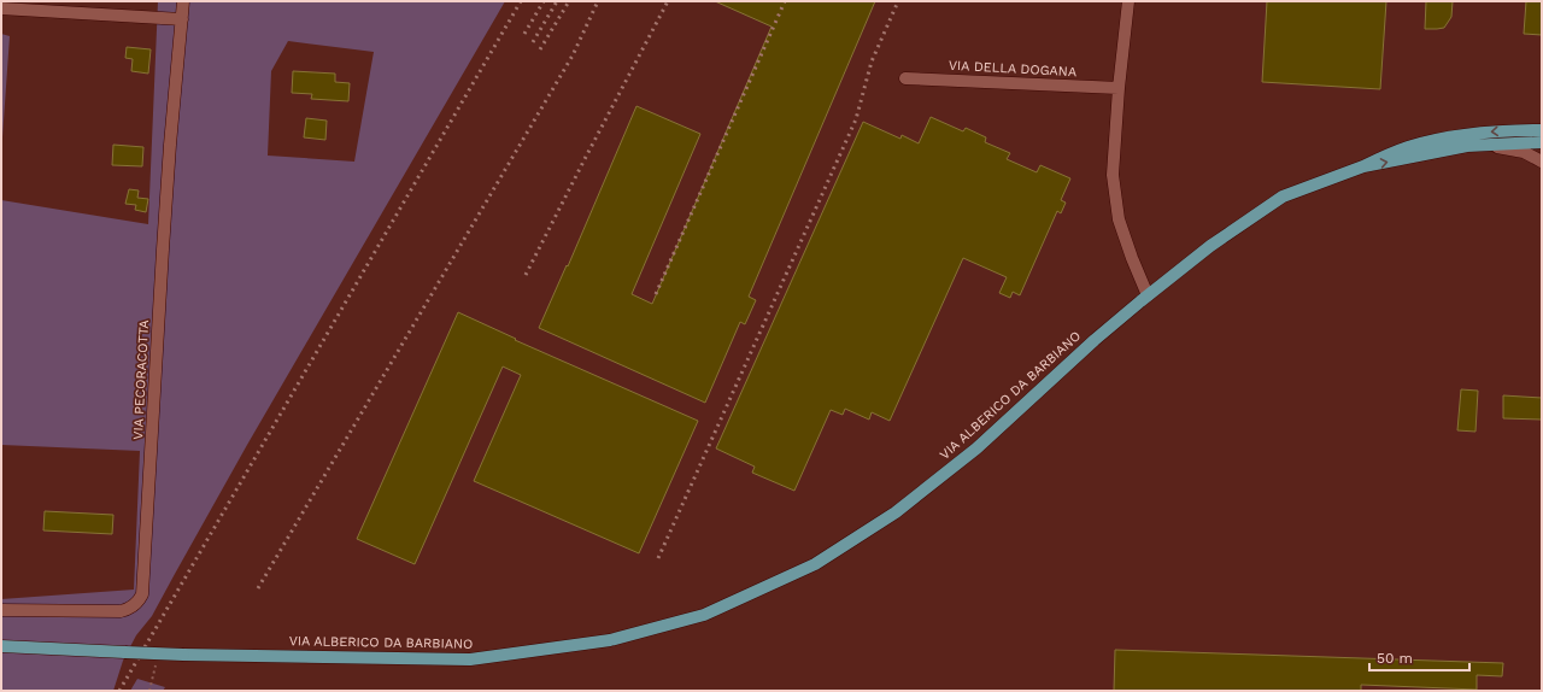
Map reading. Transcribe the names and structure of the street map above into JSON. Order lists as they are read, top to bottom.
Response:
{
  "streets": {
    "main road": ["VIA ALBERICO DA BARBIANO"],
    "street": ["VIA DELLA DOGANA", "VIA PECORACOTTA"]
  },
  "scale_bar": "50 m"
}
